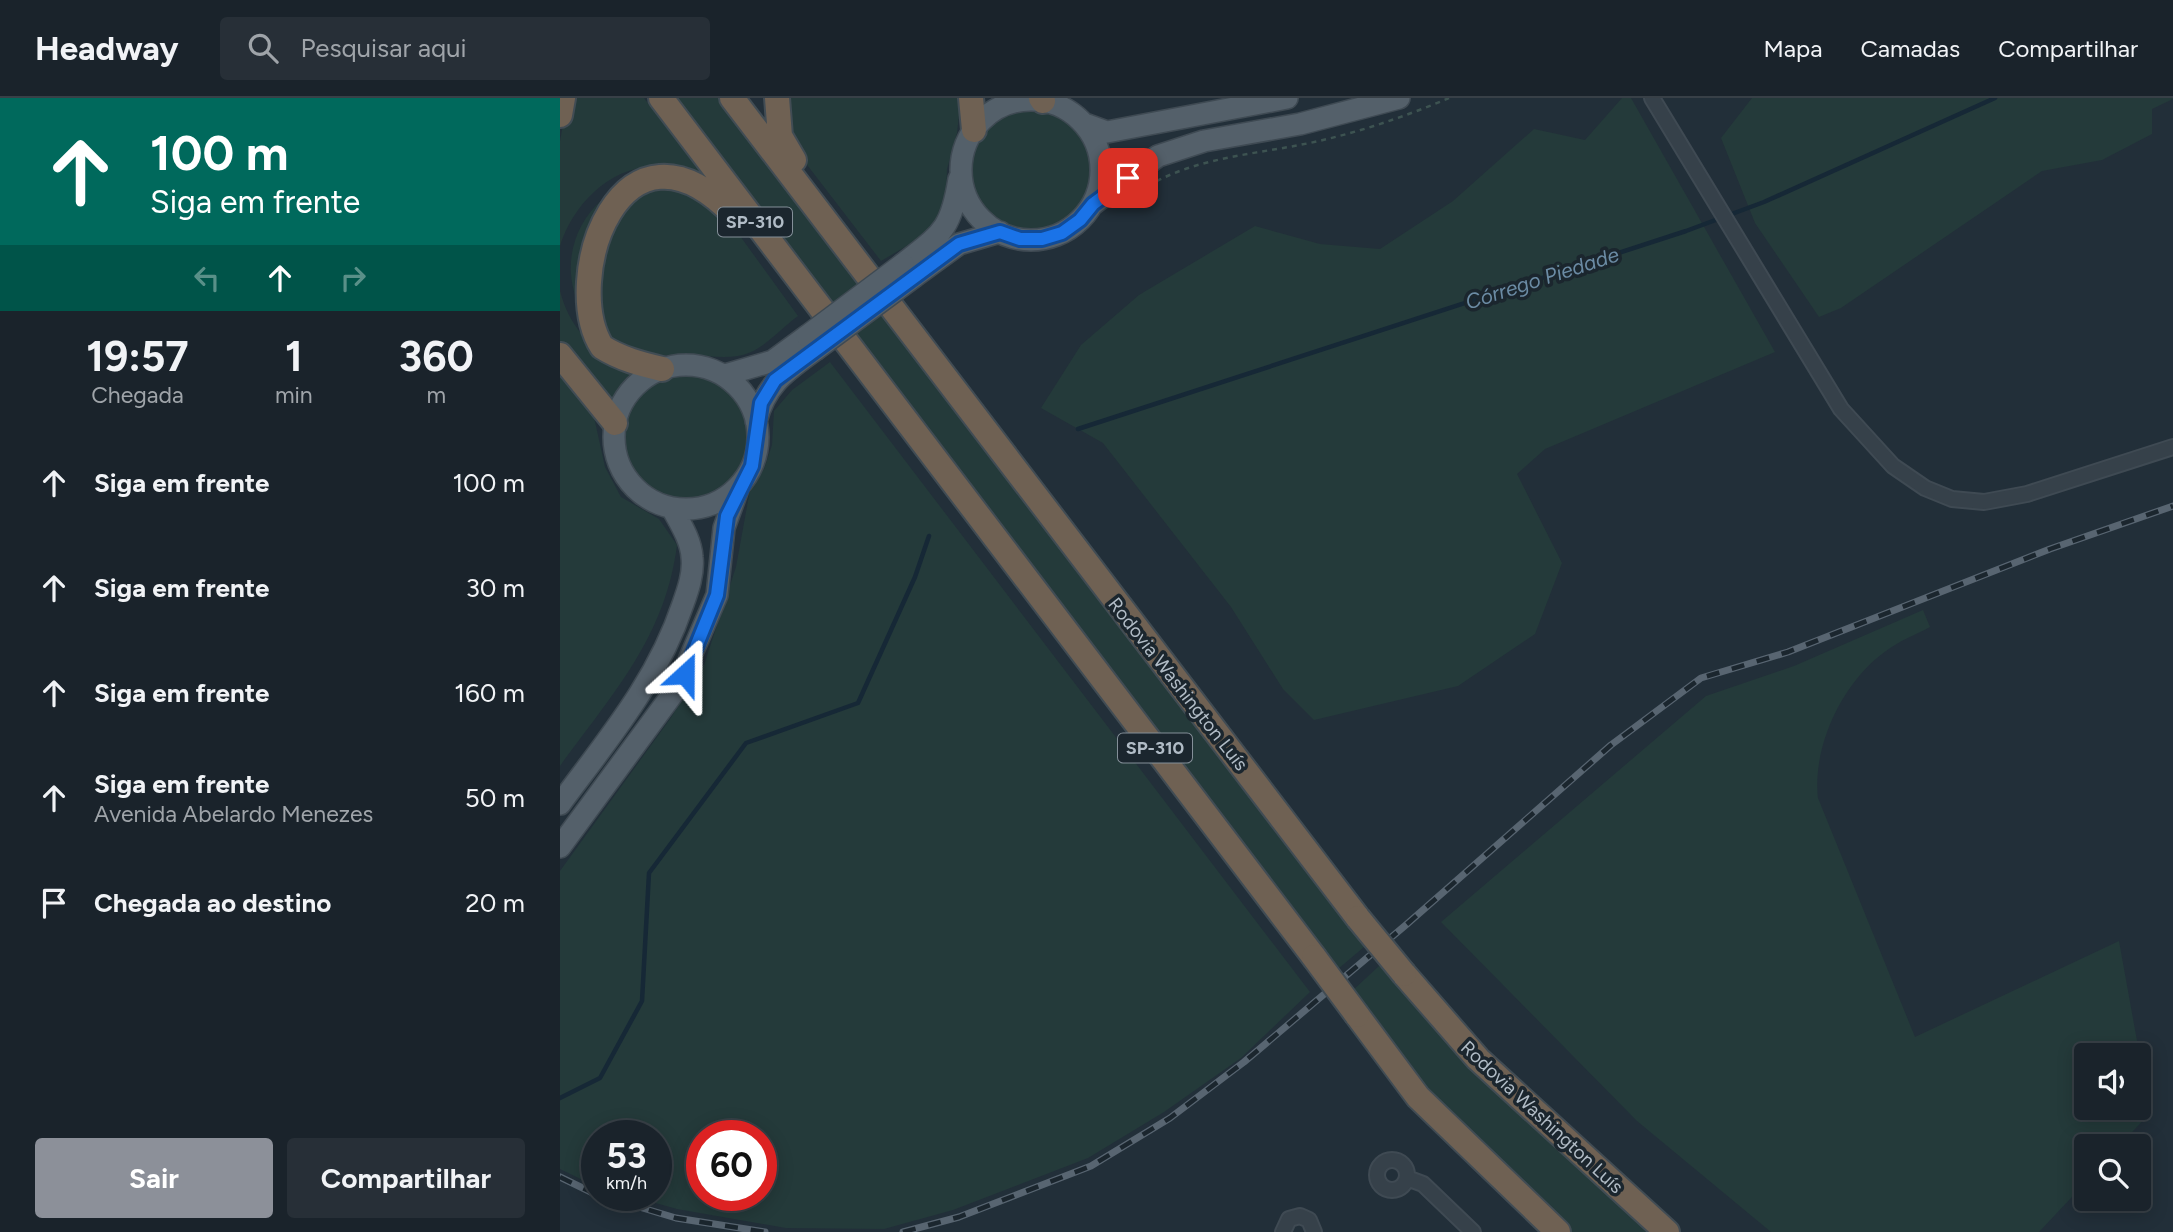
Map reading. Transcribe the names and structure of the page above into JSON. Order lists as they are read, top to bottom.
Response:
{
  "streets": {
    "highway": ["SP-310", "Rodovia Washington Luís"]
  },
  "water": ["Córrego Piedade"],
  "page": {
    "header": "Headway",
    "search": "Pesquisar aqui",
    "nav": ["Mapa", "Camadas", "Compartilhar"],
    "turn": ["100 m", "Siga em frente"],
    "eta": [
      "19:57",
      "Chegada",
      "1",
      "min",
      "360",
      "m"
    ],
    "list": [
      {
        "name": "Siga em frente",
        "value": "100 m"
      },
      {
        "name": "Siga em frente",
        "value": "30 m"
      },
      {
        "name": "Siga em frente",
        "value": "160 m"
      },
      {
        "name": "Siga em frente",
        "note": "Avenida Abelardo Menezes",
        "value": "50 m"
      },
      {
        "name": "Chegada ao destino",
        "value": "20 m"
      }
    ],
    "speed": "53 km/h",
    "limit": "60",
    "buttons": ["Sair", "Compartilhar"]
  }
}
